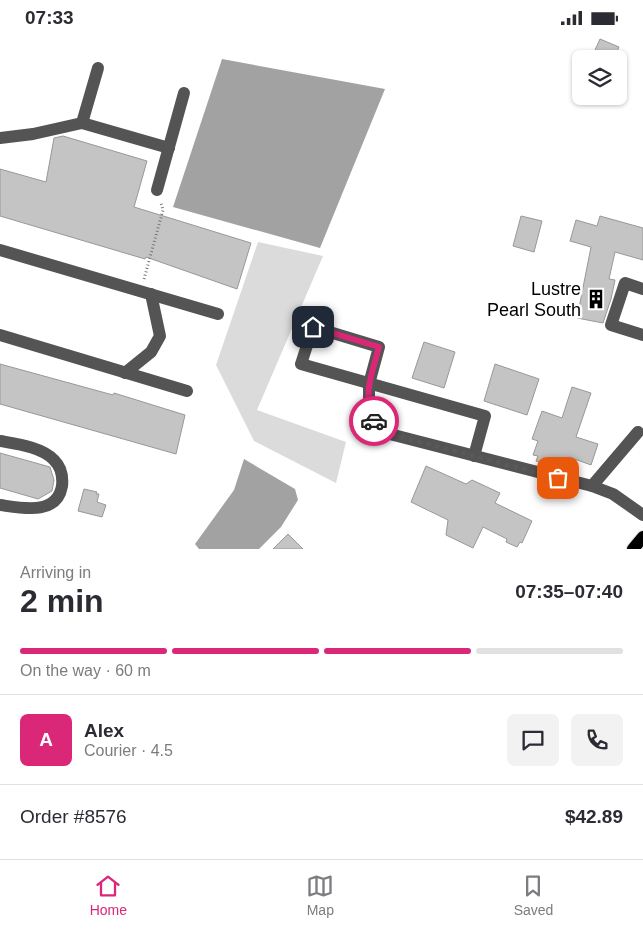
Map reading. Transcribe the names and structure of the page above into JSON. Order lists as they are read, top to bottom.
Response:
{
  "places": {
    "building": ["Lustre Pearl South"]
  },
  "page": {
    "status": "07:33",
    "heading": ["2 min", "Arriving in", "07:35–07:40"],
    "panel": [
      "Alex",
      "Courier · 4.5",
      "Order #8576",
      "$42.89"
    ],
    "bar": "On the way · 60 m",
    "round": "A",
    "tabs": ["Home", "Map", "Saved"]
  }
}
